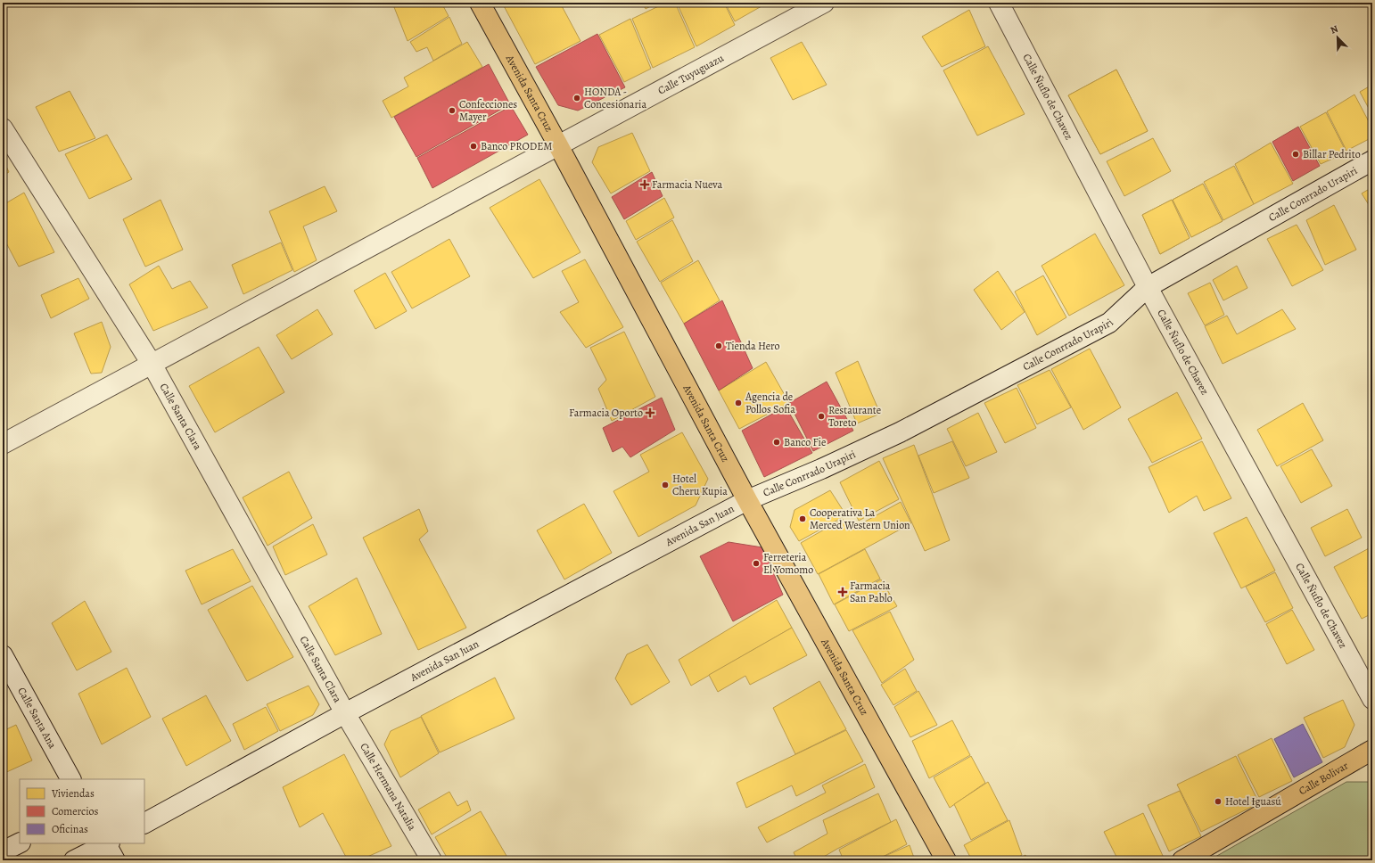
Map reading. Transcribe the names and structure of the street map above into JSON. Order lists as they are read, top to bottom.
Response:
{
  "streets": {
    "main road": ["Avenida Santa Cruz", "Calle Bolivar"],
    "street": [
      "Calle Tuyuguazu",
      "Calle Ñuflo de Chavez",
      "Calle Conrrado Urapiri",
      "Calle Santa Clara",
      "Avenida San Juan",
      "Calle Santa Ana",
      "Calle Hermana Natalia"
    ]
  },
  "crossings": [
    ["Calle Tuyuguazu", "Avenida Santa Cruz"],
    ["Calle Tuyuguazu", "Calle Santa Clara"],
    ["Avenida Santa Cruz", "Calle Conrrado Urapiri"],
    ["Avenida Santa Cruz", "Avenida San Juan"],
    ["Calle Ñuflo de Chavez", "Calle Conrrado Urapiri"],
    ["Calle Conrrado Urapiri", "Avenida San Juan"],
    ["Calle Santa Clara", "Avenida San Juan"],
    ["Calle Santa Clara", "Calle Hermana Natalia"],
    ["Avenida San Juan", "Calle Hermana Natalia"]
  ],
  "places": {
    "other": [
      "HONDA - Concesionaria",
      "Confecciones Mayer",
      "Banco PRODEM",
      "Billar Pedrito",
      "Tienda Hero",
      "Agencia de Pollos Sofia",
      "Restaurante Toreto",
      "Banco Fie",
      "Hotel Cheru Kupia",
      "Cooperativa La Merced Western Union",
      "Ferreteria El Yomomo",
      "Hotel Ɨguasú"
    ],
    "health": ["Farmacia Nueva", "Farmacia Oporto", "Farmacia San Pablo"]
  },
  "legend": ["Viviendas", "Comercios", "Oficinas"],
  "north": "top left"
}
